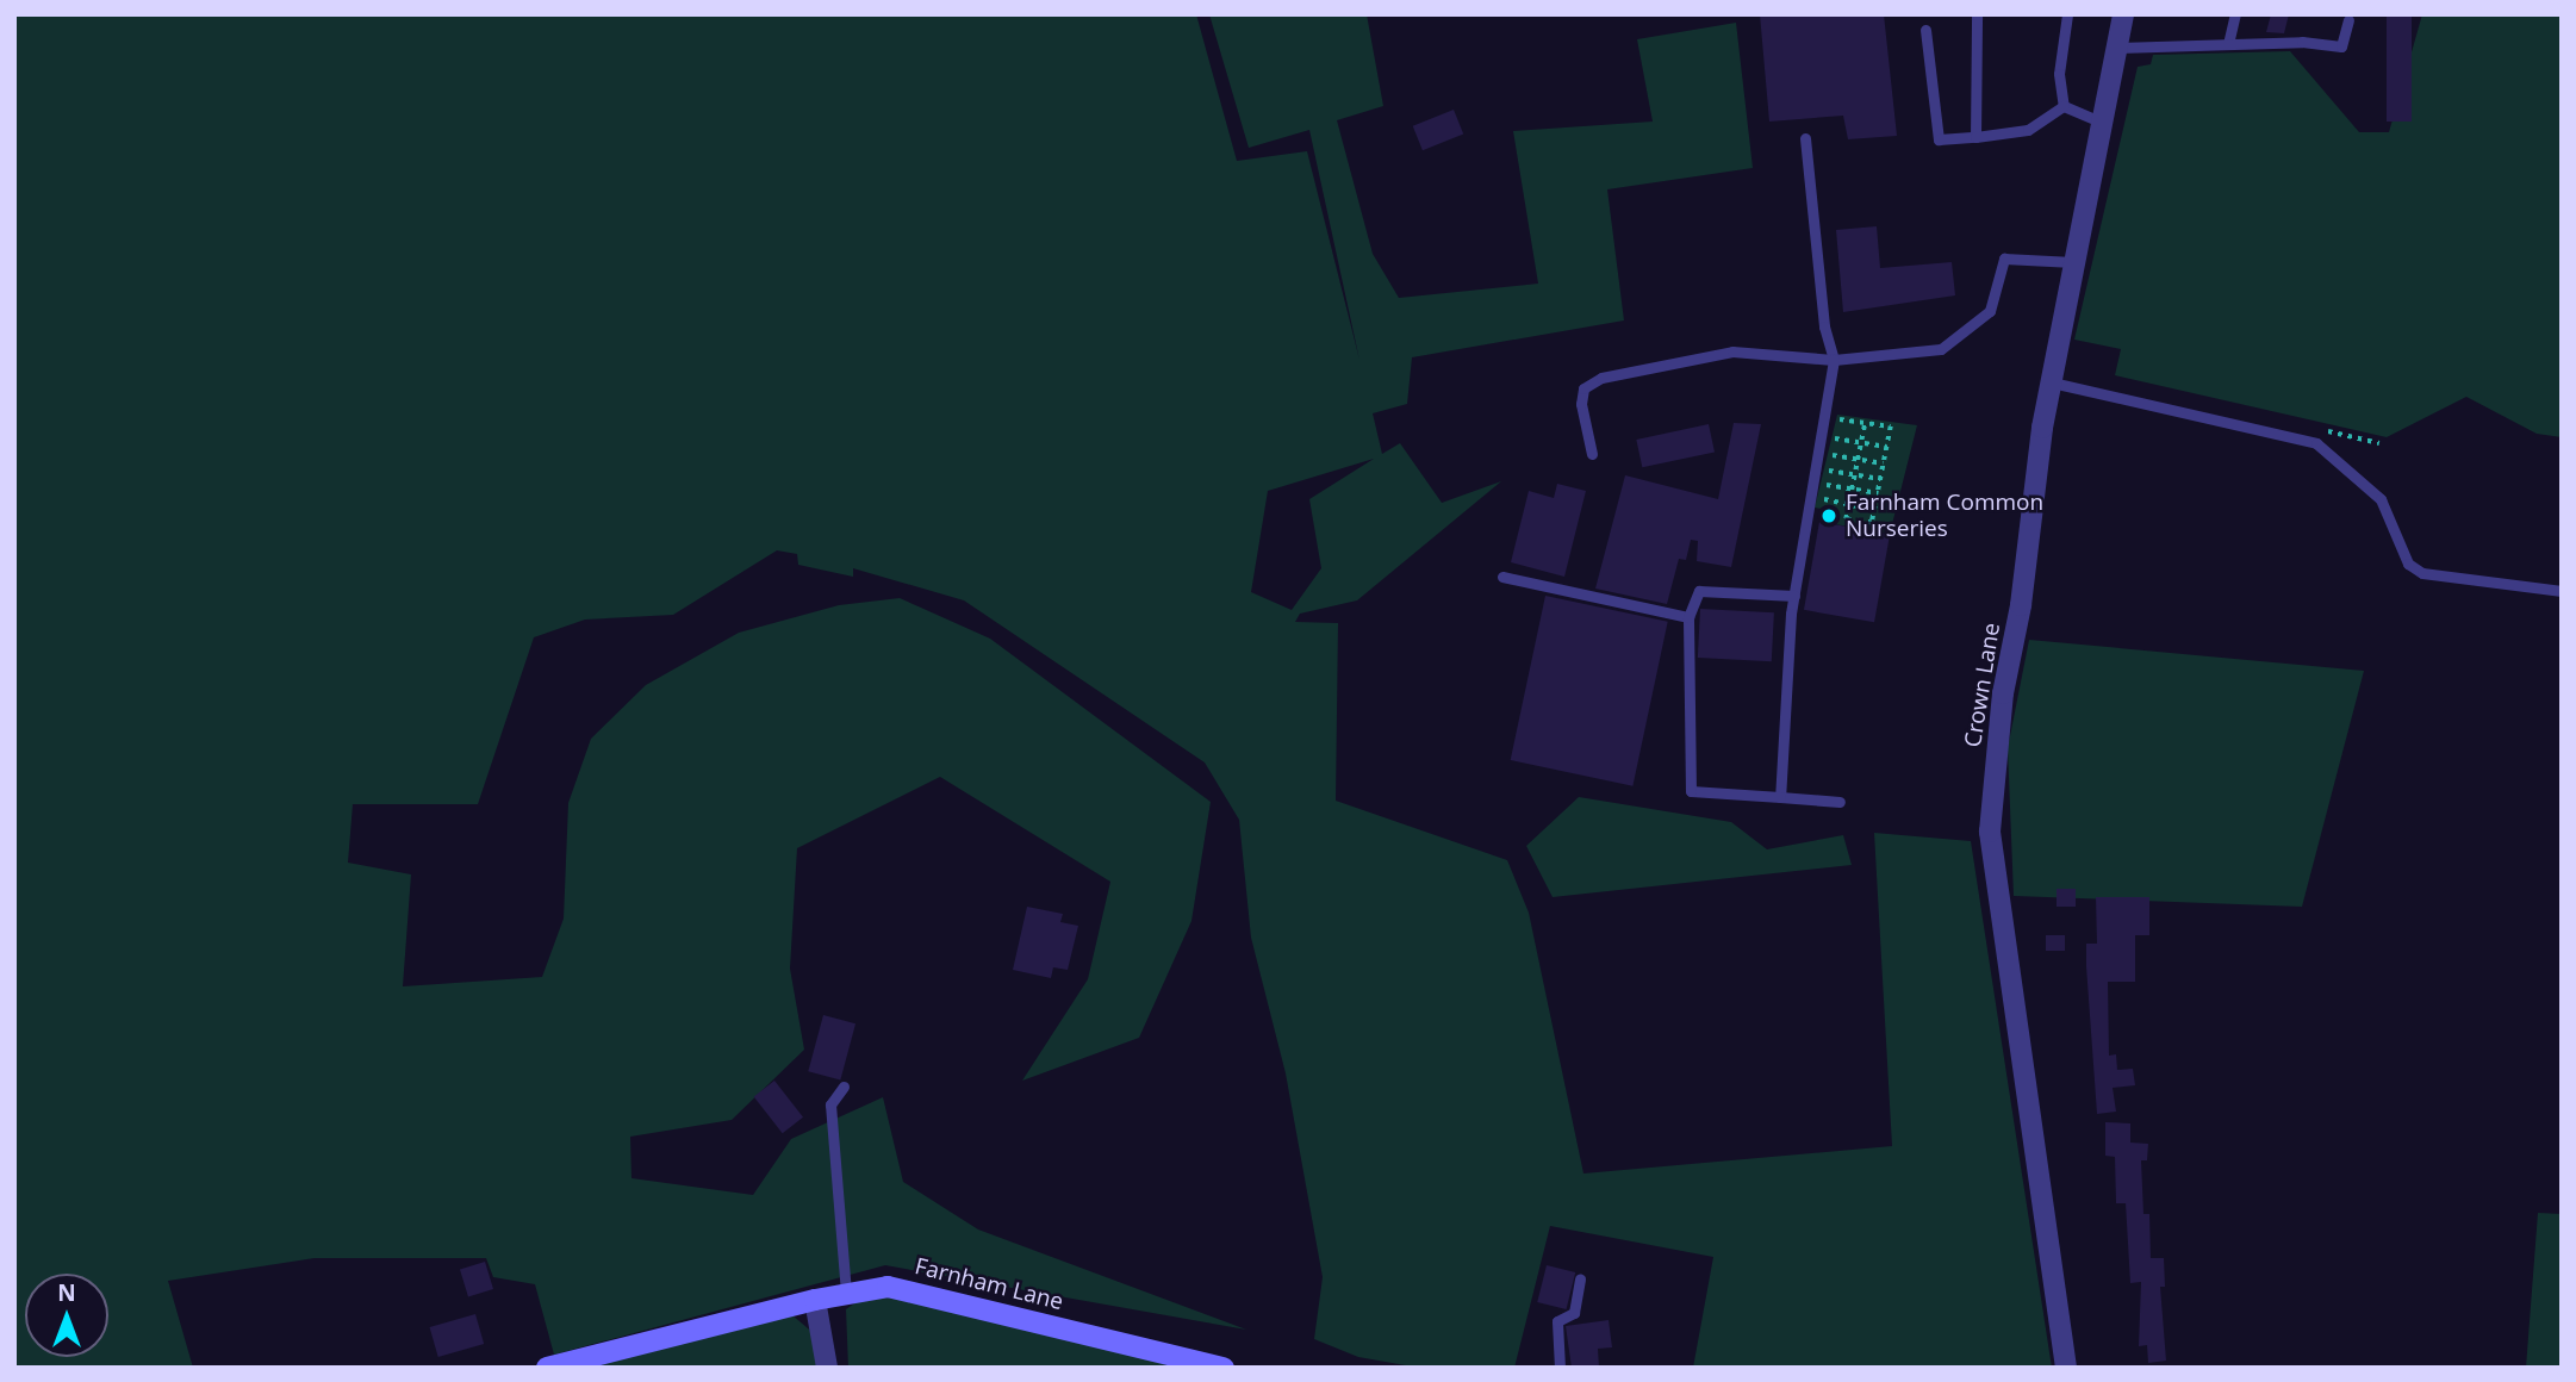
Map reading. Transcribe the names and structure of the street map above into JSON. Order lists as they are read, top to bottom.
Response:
{
  "streets": {
    "street": ["Crown Lane", "Farnham Lane"]
  },
  "places": ["Farnham Common Nurseries"],
  "north": "top"
}
